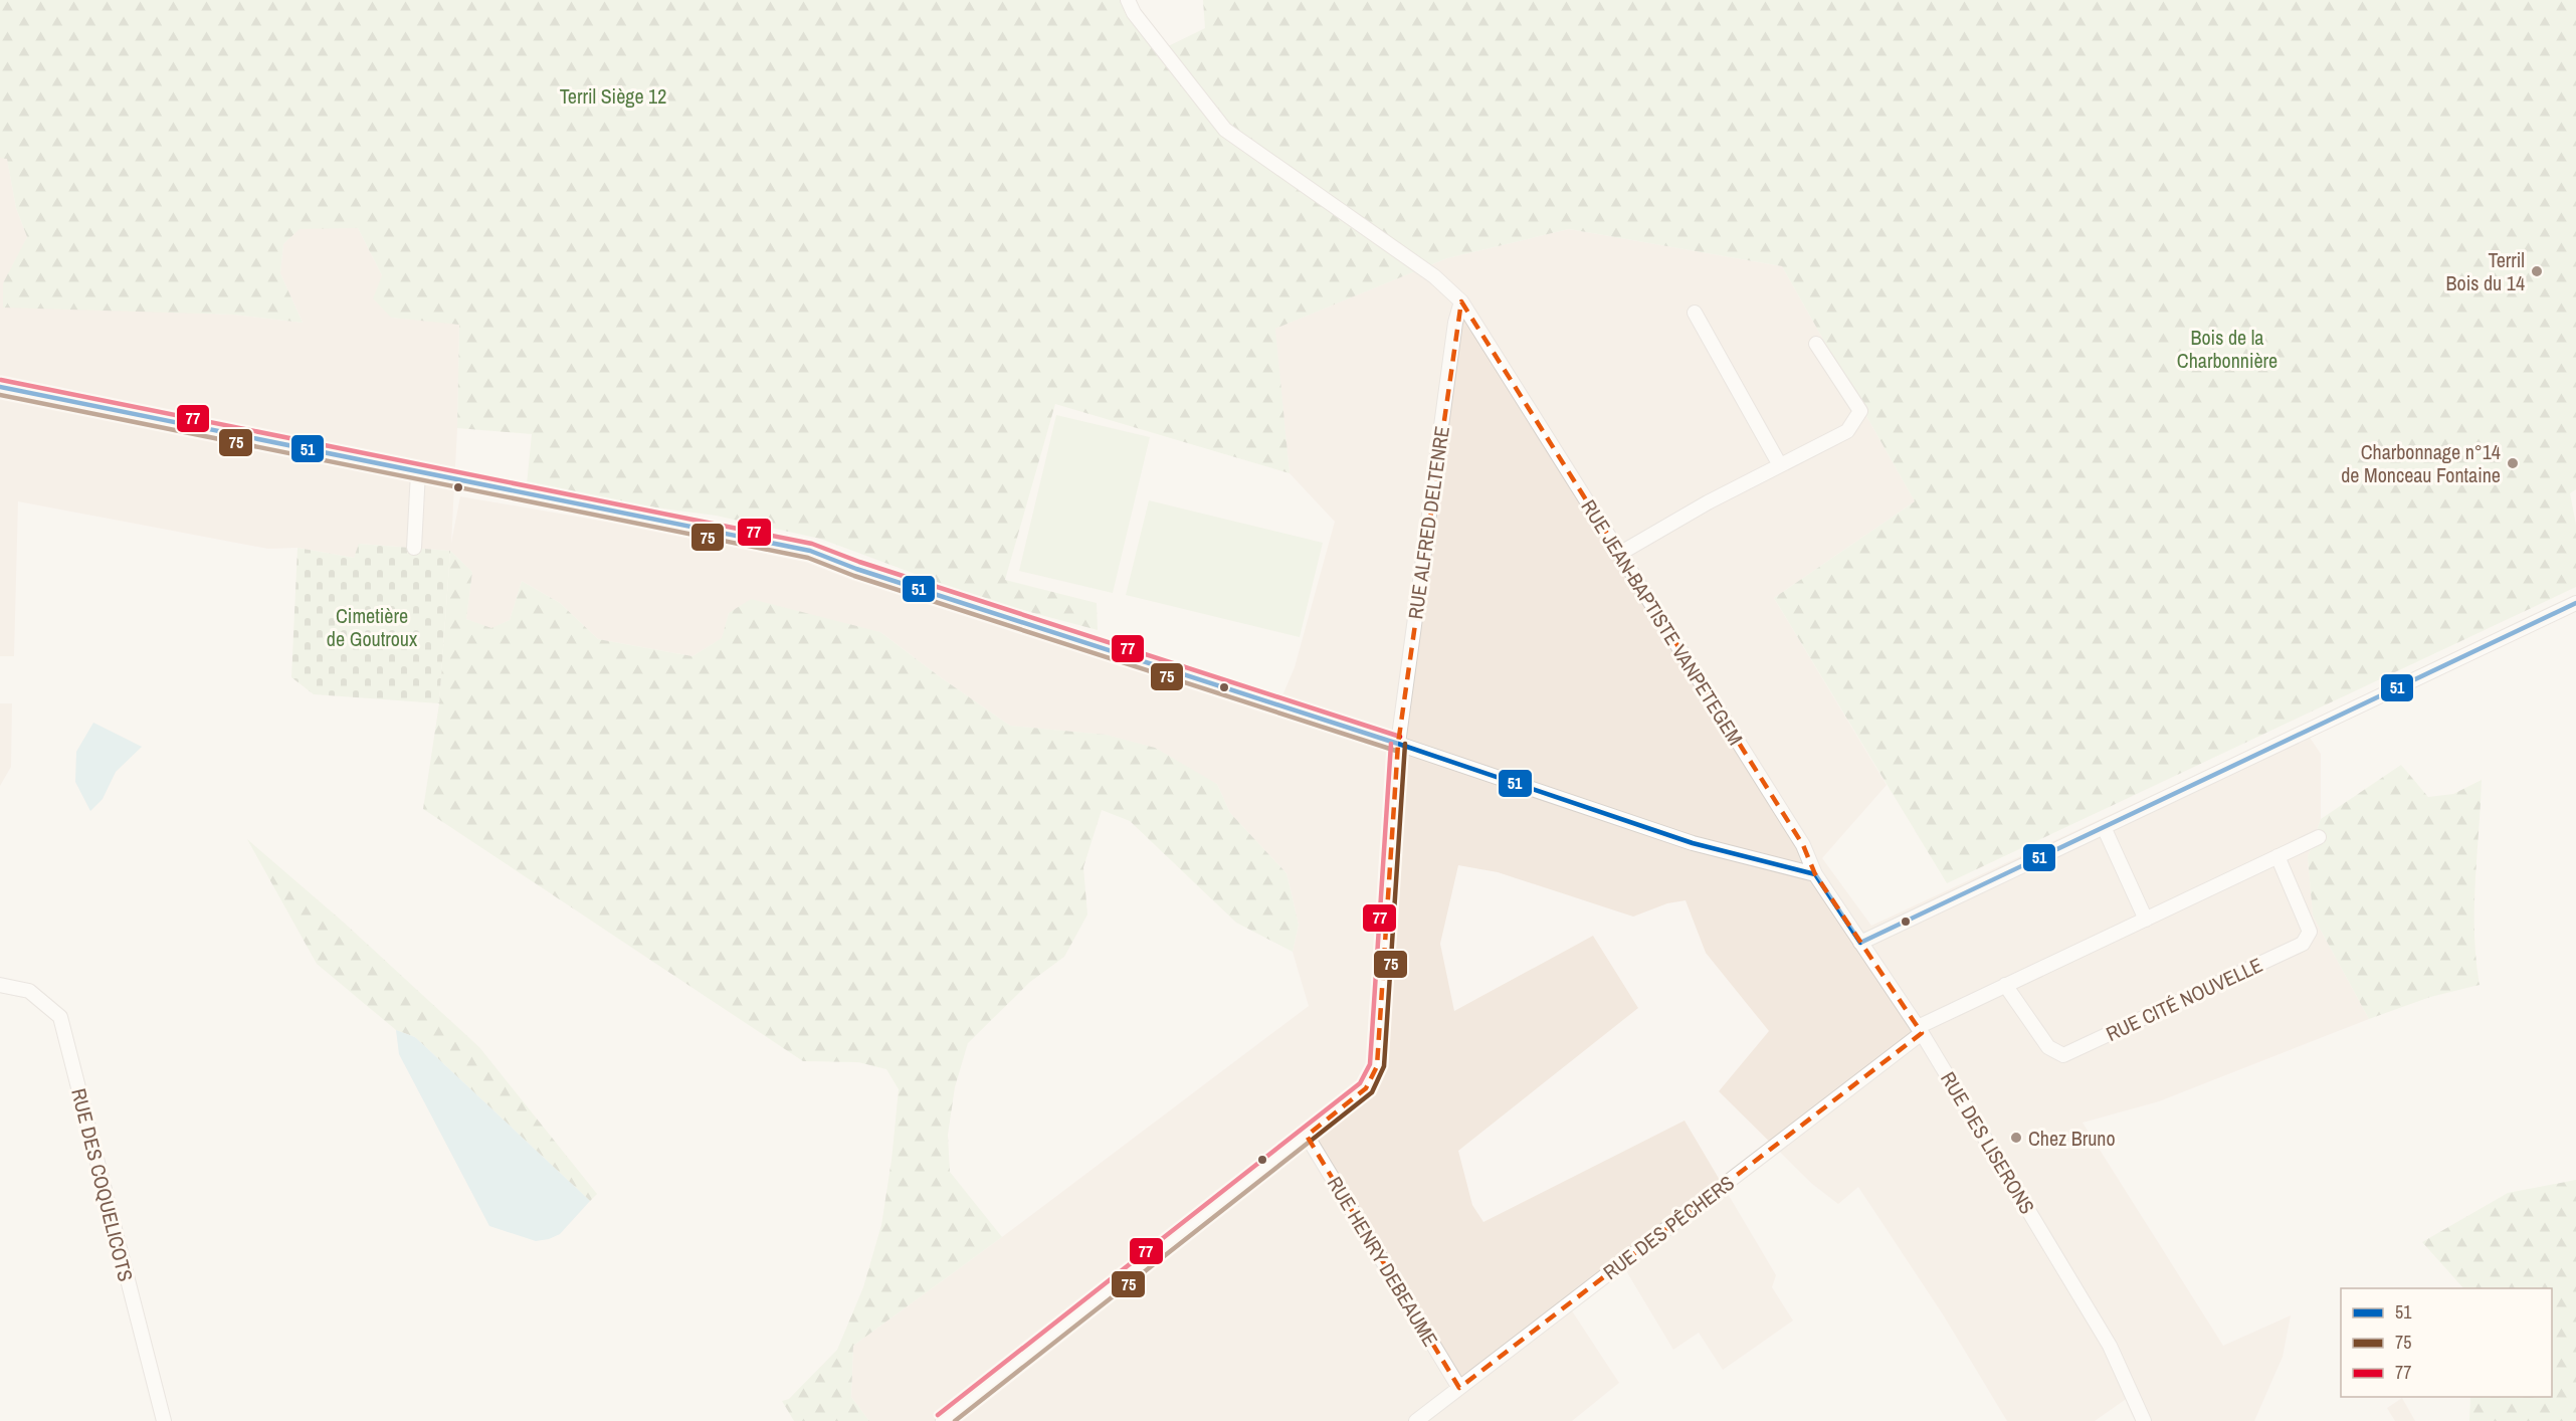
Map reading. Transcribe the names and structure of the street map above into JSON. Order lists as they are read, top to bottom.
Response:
{
  "streets": {
    "street": [
      "RUE ALFRED DELTENRE",
      "RUE JEAN-BAPTISTE VANPETEGEM",
      "RUE CITÉ NOUVELLE",
      "RUE DES LISERONS",
      "RUE DES COQUELICOTS",
      "RUE DES PÊCHERS",
      "RUE HENRY DEBEAUME"
    ]
  },
  "crossings": [
    ["RUE ALFRED DELTENRE", "RUE JEAN-BAPTISTE VANPETEGEM"],
    ["RUE ALFRED DELTENRE", "RUE HENRY DEBEAUME"],
    ["RUE JEAN-BAPTISTE VANPETEGEM", "RUE DES LISERONS"],
    ["RUE DES LISERONS", "RUE DES PÊCHERS"],
    ["RUE DES PÊCHERS", "RUE HENRY DEBEAUME"]
  ],
  "parks": ["Terril Siège 12", "Bois de la Charbonnière", "Cimetière de Goutroux"],
  "places": ["Terril Bois du 14", "Charbonnage n°14 de Monceau Fontaine", "Chez Bruno"],
  "lines": ["transit line 77", "transit line 51", "transit line 75"],
  "legend": ["51", "75", "77"]
}
